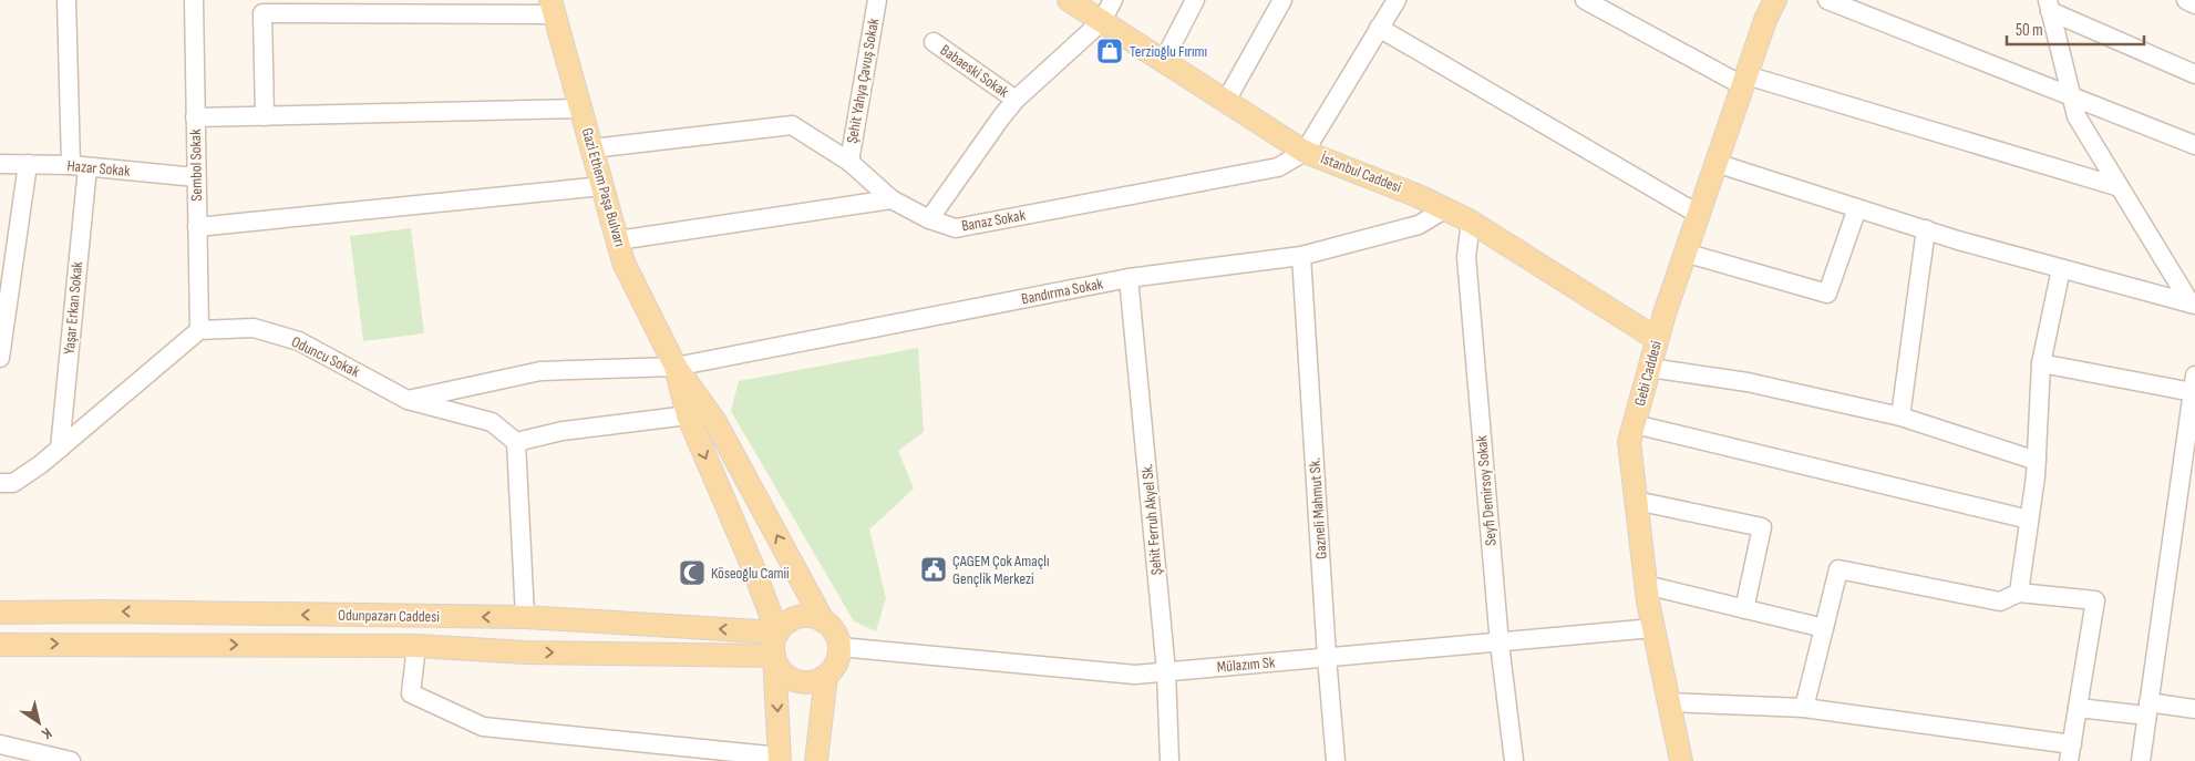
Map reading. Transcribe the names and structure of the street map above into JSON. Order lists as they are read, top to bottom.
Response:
{
  "streets": {
    "main road": [
      "İstanbul Caddesi",
      "Gazi Ethem Paşa Bulvarı",
      "Gebi Caddesi",
      "Odunpazarı Caddesi"
    ],
    "street": [
      "Babaeski Sokak",
      "Şehit Yahya Çavuş Sokak",
      "Sembol Sokak",
      "Hazar Sokak",
      "Banaz Sokak",
      "Bandırma Sokak",
      "Yaşar Erkan Sokak",
      "Oduncu Sokak",
      "Seyfi Demirsoy Sokak",
      "Gazneli Mahmut Sk.",
      "Şehit Ferruh Akyel Sk.",
      "Mülazım Sk"
    ]
  },
  "crossings": [
    ["Şehit Yahya Çavuş Sokak", "Banaz Sokak"],
    ["Sembol Sokak", "Hazar Sokak"],
    ["Sembol Sokak", "Oduncu Sokak"],
    ["Hazar Sokak", "Yaşar Erkan Sokak"],
    ["İstanbul Caddesi", "Banaz Sokak"],
    ["İstanbul Caddesi", "Bandırma Sokak"],
    ["İstanbul Caddesi", "Gebi Caddesi"],
    ["İstanbul Caddesi", "Seyfi Demirsoy Sokak"],
    ["Gazi Ethem Paşa Bulvarı", "Banaz Sokak"],
    ["Gazi Ethem Paşa Bulvarı", "Bandırma Sokak"],
    ["Gazi Ethem Paşa Bulvarı", "Odunpazarı Caddesi"],
    ["Gazi Ethem Paşa Bulvarı", "Mülazım Sk"],
    ["Bandırma Sokak", "Oduncu Sokak"],
    ["Bandırma Sokak", "Gazneli Mahmut Sk."],
    ["Bandırma Sokak", "Şehit Ferruh Akyel Sk."],
    ["Gebi Caddesi", "Mülazım Sk"],
    ["Seyfi Demirsoy Sokak", "Mülazım Sk"],
    ["Gazneli Mahmut Sk.", "Mülazım Sk"],
    ["Şehit Ferruh Akyel Sk.", "Mülazım Sk"],
    ["Odunpazarı Caddesi", "Mülazım Sk"]
  ],
  "places": {
    "shop": ["Terzioğlu Fırımı"],
    "public building": ["ÇAGEM Çok Amaçlı Gençlik Merkezi"],
    "mosque": ["Köseoğlu Camii"]
  },
  "scale_bar": "50 m",
  "north": "bottom right"
}
